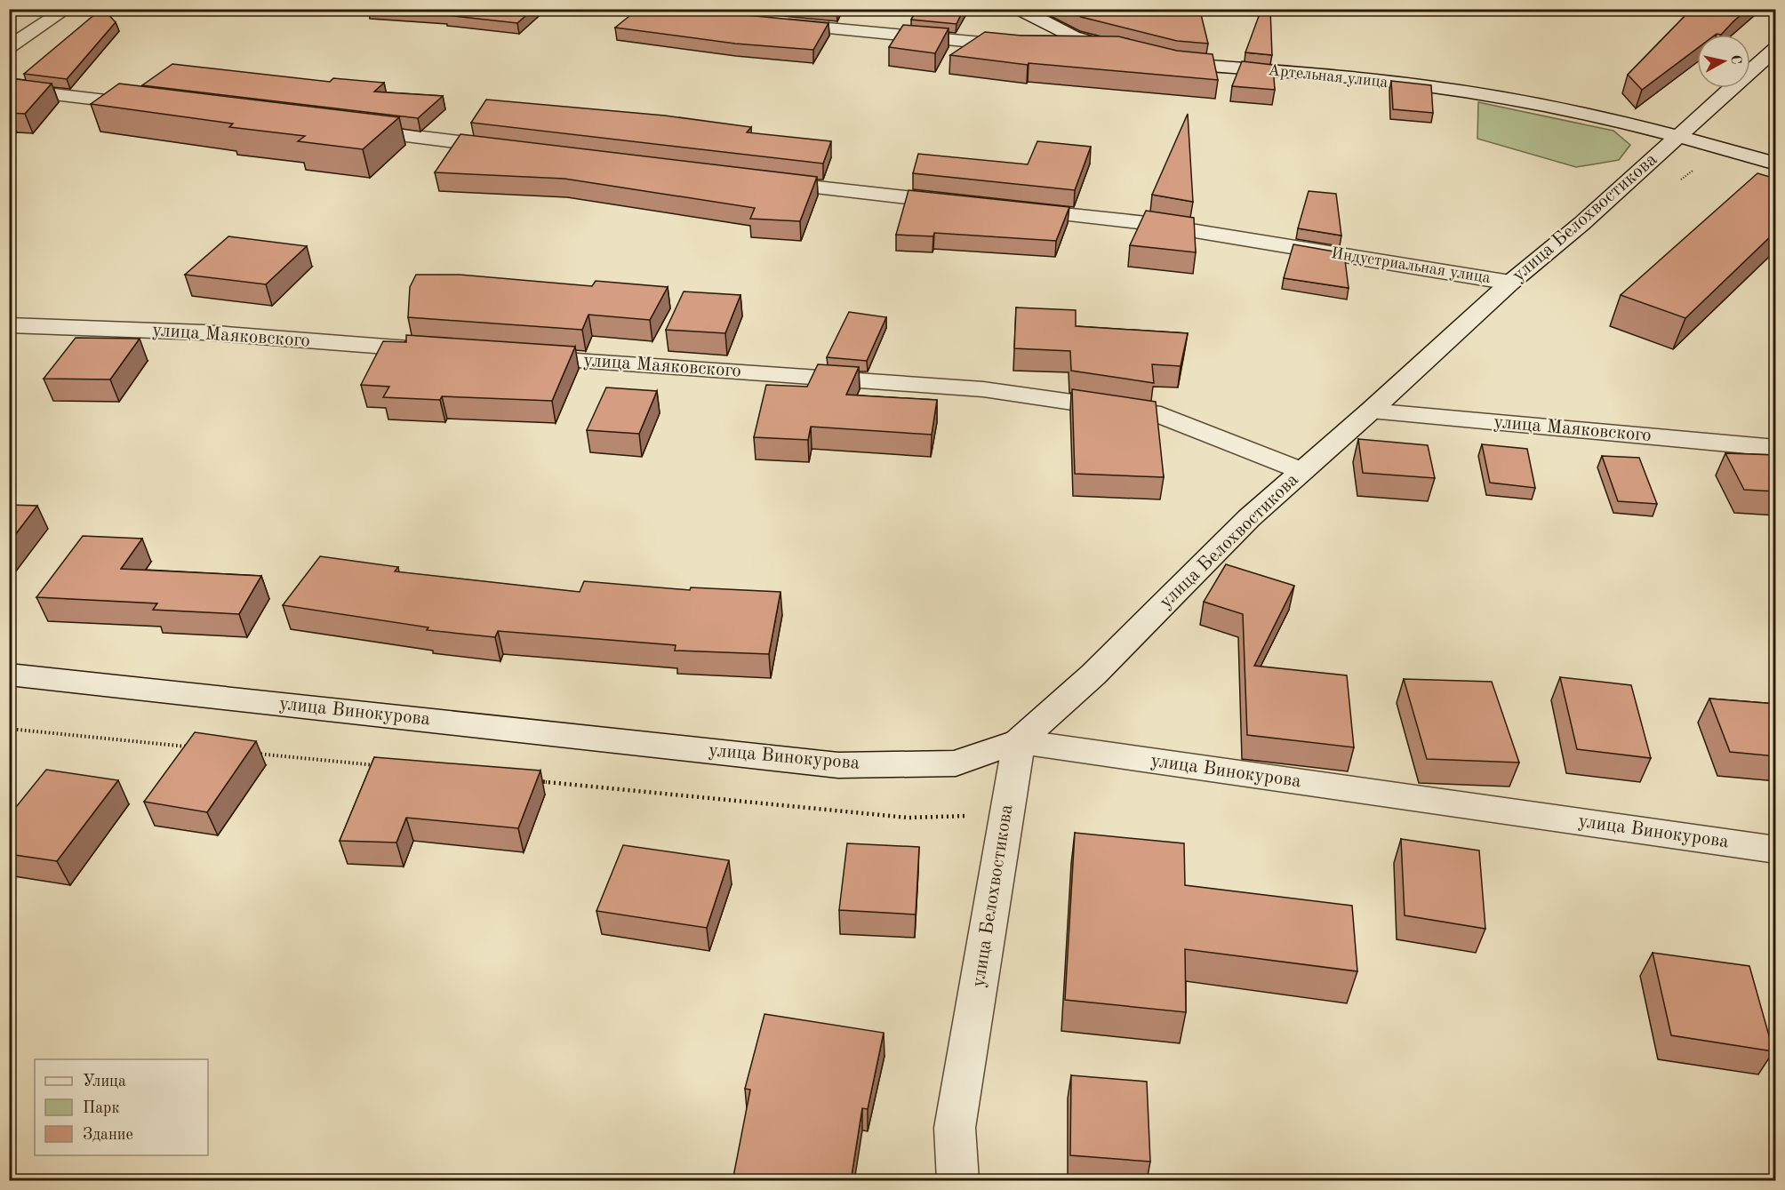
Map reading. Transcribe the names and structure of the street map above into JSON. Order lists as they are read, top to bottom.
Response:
{
  "streets": {
    "street": [
      "Артельная улица",
      "улица Белохвостикова",
      "Индустриальная улица",
      "улица Маяковского",
      "улица Винокурова"
    ]
  },
  "crossings": [
    ["Артельная улица", "улица Белохвостикова"],
    ["улица Белохвостикова", "Индустриальная улица"],
    ["улица Белохвостикова", "улица Маяковского"],
    ["улица Белохвостикова", "улица Винокурова"]
  ],
  "legend": ["Улица", "Парк", "Здание"],
  "north": "right"
}
